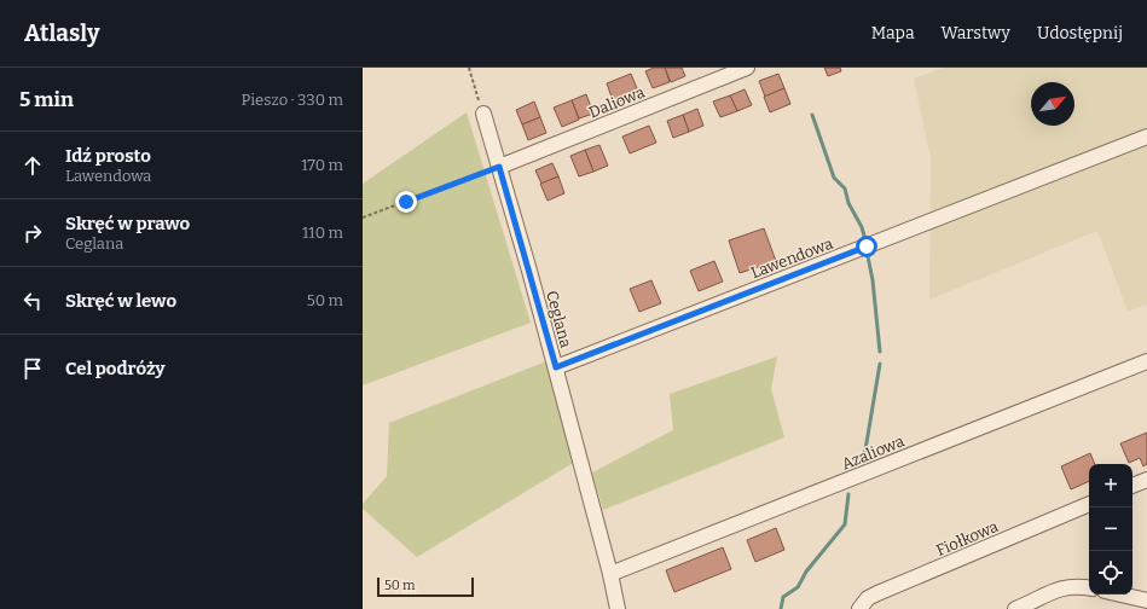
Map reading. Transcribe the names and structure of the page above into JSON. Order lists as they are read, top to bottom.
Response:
{
  "streets": {
    "street": [
      "Daliowa",
      "Lawendowa",
      "Ceglana",
      "Azaliowa",
      "Fiołkowa"
    ]
  },
  "crossings": [
    ["Daliowa", "Ceglana"],
    ["Lawendowa", "Ceglana"],
    ["Ceglana", "Azaliowa"]
  ],
  "scale_bar": "50 m",
  "north": "top right",
  "page": {
    "header": "Atlasly",
    "nav": ["Mapa", "Warstwy", "Udostępnij"],
    "heading": ["5 min", "Pieszo · 330 m"],
    "list": [
      ["Idź prosto", "Lawendowa", "170 m"],
      ["Skręć w prawo", "Ceglana", "110 m"],
      ["Skręć w lewo", "50 m"],
      "Cel podróży"
    ],
    "map_buttons": ["+", "−"],
    "scale": "50 m"
  }
}
